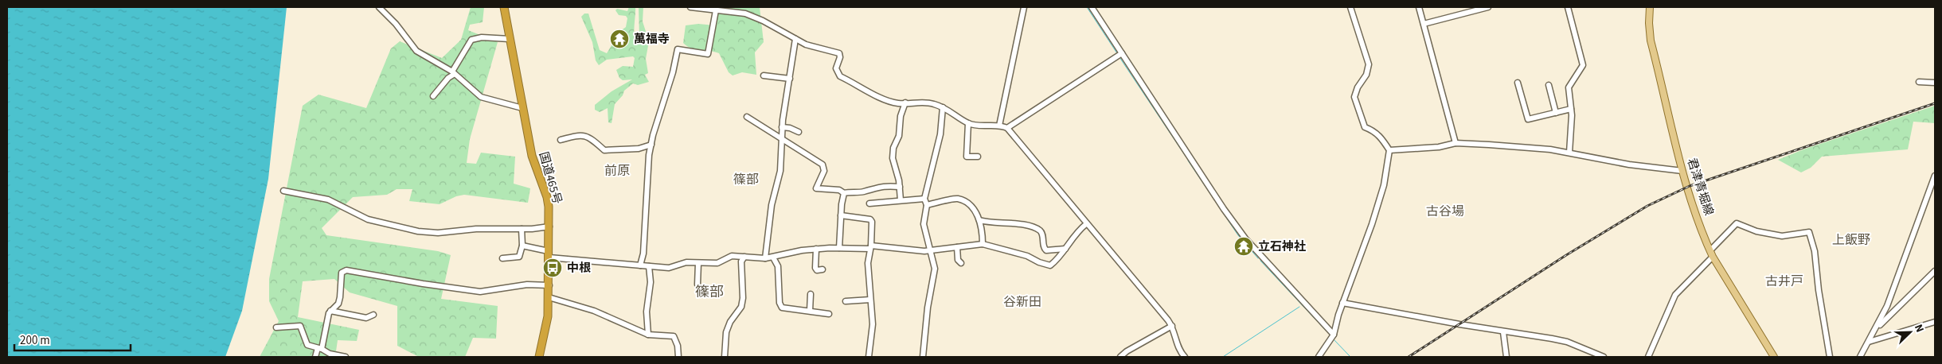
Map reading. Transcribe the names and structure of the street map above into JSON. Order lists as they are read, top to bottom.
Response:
{
  "streets": {
    "highway": ["国道465号"],
    "main road": ["君津青堀線"]
  },
  "districts": [
    "前原",
    "篠部",
    "古谷場",
    "上飯野",
    "古井戸",
    "篠部",
    "谷新田"
  ],
  "places": {
    "temple": ["萬福寺", "立石神社"],
    "bus stop": ["中根"]
  },
  "scale_bar": "200 m",
  "north": "top right"
}
